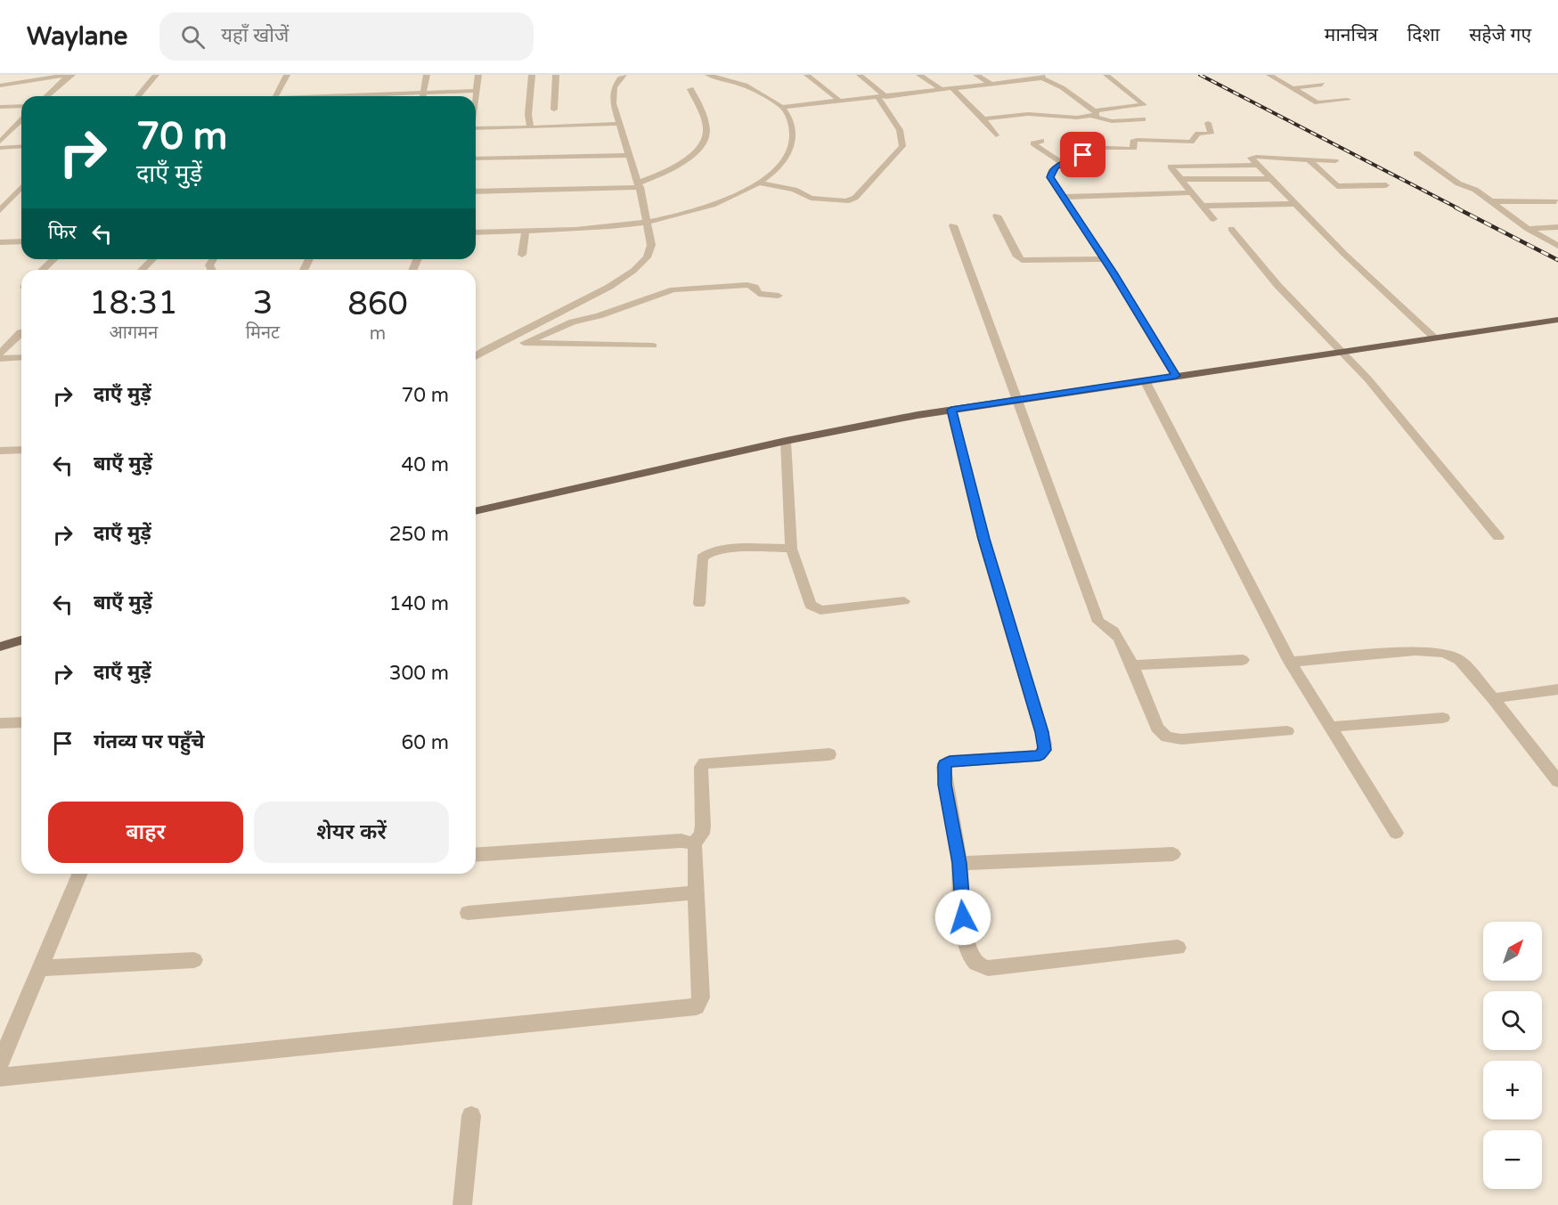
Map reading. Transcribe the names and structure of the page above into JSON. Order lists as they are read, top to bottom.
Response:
{
  "north": "top right",
  "page": {
    "header": "Waylane",
    "search": "यहाँ खोजें",
    "nav": ["मानचित्र", "दिशा", "सहेजे गए"],
    "turn": ["70 m", "दाएँ मुड़ें"],
    "then": "फिर",
    "eta": [
      "18:31",
      "आगमन",
      "3",
      "मिनट",
      "860",
      "m"
    ],
    "list": [
      {
        "name": "दाएँ मुड़ें",
        "value": "70 m"
      },
      {
        "name": "बाएँ मुड़ें",
        "value": "40 m"
      },
      {
        "name": "दाएँ मुड़ें",
        "value": "250 m"
      },
      {
        "name": "बाएँ मुड़ें",
        "value": "140 m"
      },
      {
        "name": "दाएँ मुड़ें",
        "value": "300 m"
      },
      {
        "name": "गंतव्य पर पहुँचे",
        "value": "60 m"
      }
    ],
    "buttons": ["बाहर", "शेयर करें"],
    "map_buttons": ["+", "−"]
  }
}
